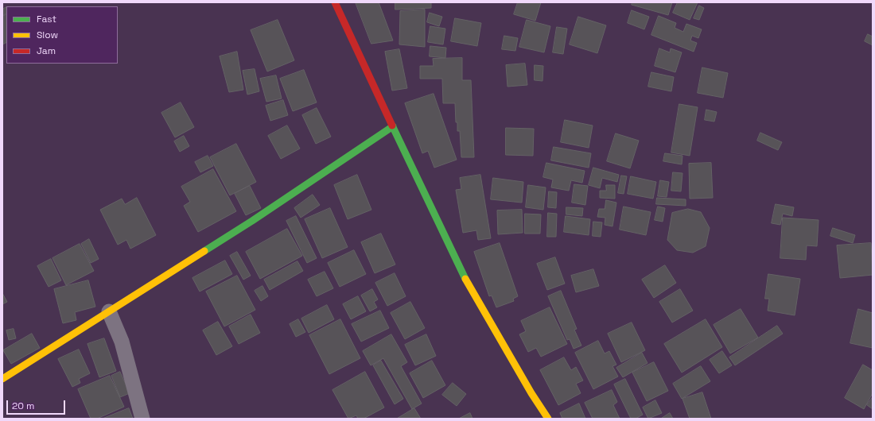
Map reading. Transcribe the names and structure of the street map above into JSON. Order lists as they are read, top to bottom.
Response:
{
  "legend": ["Fast", "Slow", "Jam"],
  "scale_bar": "20 m"
}
